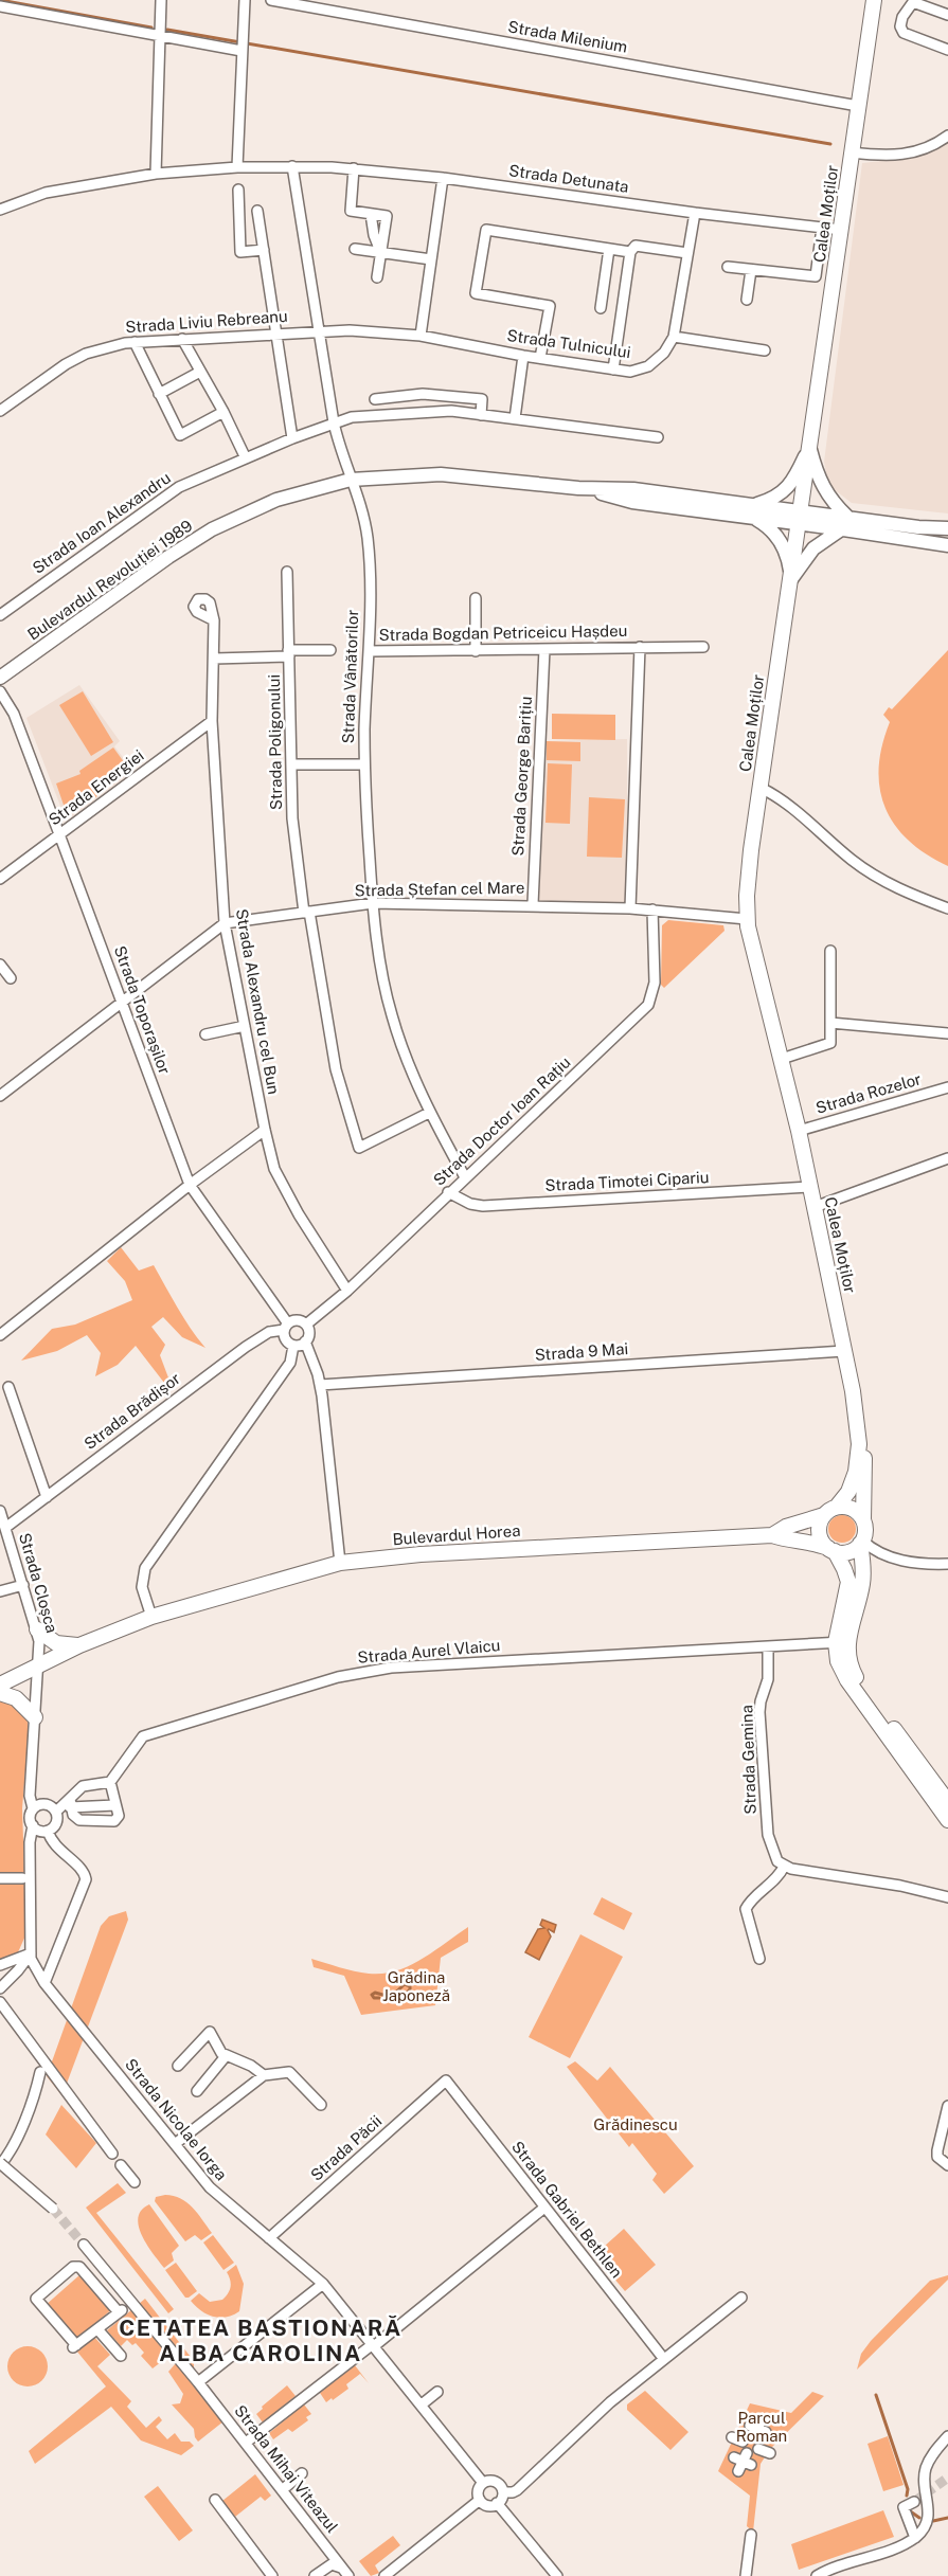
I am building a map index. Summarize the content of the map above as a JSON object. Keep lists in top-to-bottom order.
{
  "streets": {
    "main road": ["Calea Moților", "Bulevardul Revoluției 1989", "Bulevardul Horea"],
    "street": [
      "Strada Milenium",
      "Strada Detunata",
      "Strada Liviu Rebreanu",
      "Strada Tulnicului",
      "Strada Ioan Alexandru",
      "Strada Bogdan Petriceicu Hașdeu",
      "Strada Vânătorilor",
      "Strada Poligonului",
      "Strada George Barițiu",
      "Strada Energiei",
      "Strada Ștefan cel Mare",
      "Strada Alexandru cel Bun",
      "Strada Toporașilor",
      "Strada Rozelor",
      "Strada Doctor Ioan Rațiu",
      "Strada Timotei Cipariu",
      "Strada 9 Mai",
      "Strada Brădișor",
      "Strada Cloșca",
      "Strada Aurel Vlaicu",
      "Strada Gemina",
      "Strada Nicolae Iorga",
      "Strada Păcii",
      "Strada Gabriel Bethlen",
      "Strada Mihai Viteazul"
    ]
  },
  "crossings": [
    ["Strada Milenium", "Calea Moților"],
    ["Strada Detunata", "Calea Moților"],
    ["Strada Detunata", "Strada Tulnicului"],
    ["Strada Detunata", "Strada Vânătorilor"],
    ["Calea Moților", "Bulevardul Revoluției 1989"],
    ["Calea Moților", "Strada Ștefan cel Mare"],
    ["Calea Moților", "Strada Rozelor"],
    ["Calea Moților", "Strada Timotei Cipariu"],
    ["Calea Moților", "Strada 9 Mai"],
    ["Calea Moților", "Strada Aurel Vlaicu"],
    ["Strada Liviu Rebreanu", "Strada Tulnicului"],
    ["Strada Liviu Rebreanu", "Strada Vânătorilor"],
    ["Strada Tulnicului", "Strada Vânătorilor"],
    ["Strada Ioan Alexandru", "Strada Vânătorilor"],
    ["Bulevardul Revoluției 1989", "Strada Vânătorilor"],
    ["Strada Bogdan Petriceicu Hașdeu", "Strada Vânătorilor"],
    ["Strada Bogdan Petriceicu Hașdeu", "Strada George Barițiu"],
    ["Strada Bogdan Petriceicu Hașdeu", "Strada Ștefan cel Mare"],
    ["Strada Vânătorilor", "Strada Poligonului"],
    ["Strada Vânătorilor", "Strada Ștefan cel Mare"],
    ["Strada Vânătorilor", "Strada Doctor Ioan Rațiu"],
    ["Strada Poligonului", "Strada Ștefan cel Mare"],
    ["Strada George Barițiu", "Strada Ștefan cel Mare"],
    ["Strada Energiei", "Strada Alexandru cel Bun"],
    ["Strada Energiei", "Strada Toporașilor"],
    ["Strada Ștefan cel Mare", "Strada Alexandru cel Bun"],
    ["Strada Ștefan cel Mare", "Strada Doctor Ioan Rațiu"],
    ["Strada Alexandru cel Bun", "Strada Doctor Ioan Rațiu"],
    ["Strada Toporașilor", "Strada Doctor Ioan Rațiu"],
    ["Strada Toporașilor", "Strada Brădișor"],
    ["Strada Doctor Ioan Rațiu", "Strada Timotei Cipariu"],
    ["Strada Doctor Ioan Rațiu", "Strada Brădișor"],
    ["Strada Brădișor", "Strada Cloșca"],
    ["Bulevardul Horea", "Strada Cloșca"],
    ["Strada Aurel Vlaicu", "Strada Gemina"],
    ["Strada Nicolae Iorga", "Strada Păcii"],
    ["Strada Păcii", "Strada Gabriel Bethlen"]
  ],
  "districts": ["CETATEA BASTIONARĂ ALBA CAROLINA"],
  "parks": ["Grădina Japoneză", "Grădinescu", "Parcul Roman"]
}
